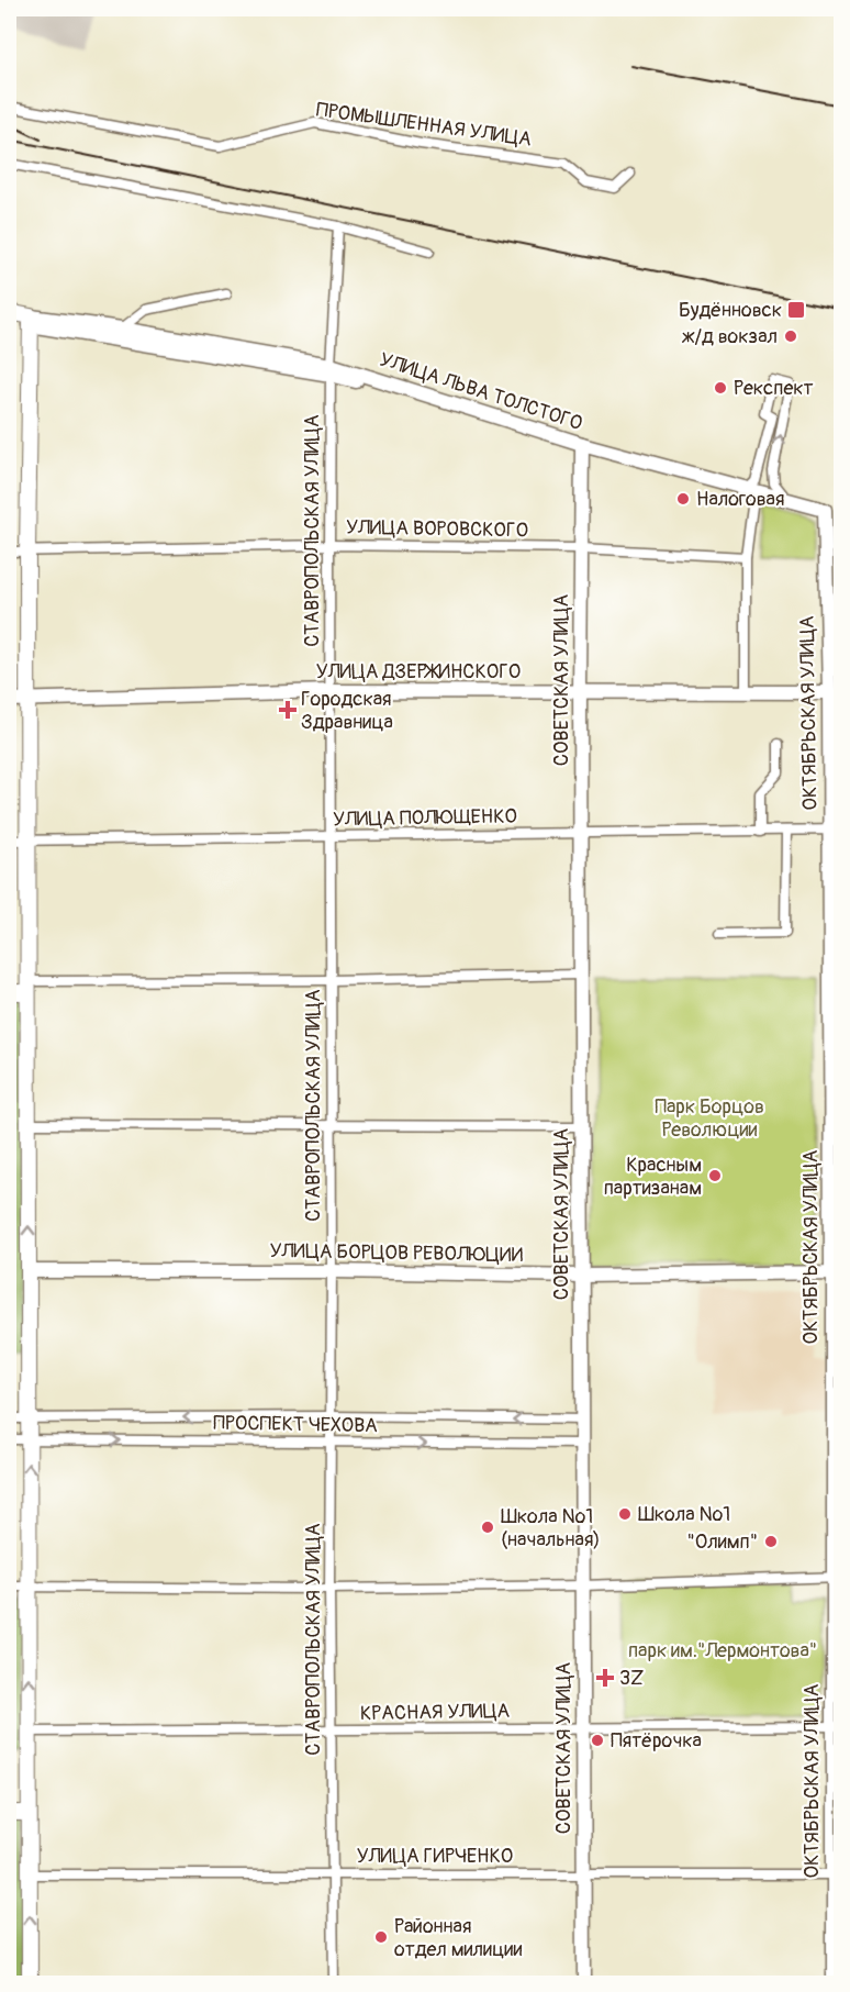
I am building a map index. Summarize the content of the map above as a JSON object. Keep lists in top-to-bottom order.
{
  "streets": {
    "main road": ["УЛИЦА ЛЬВА ТОЛСТОГО"],
    "street": [
      "ПРОМЫШЛЕННАЯ УЛИЦА",
      "УЛИЦА ВОРОВСКОГО",
      "СТАВРОПОЛЬСКАЯ УЛИЦА",
      "УЛИЦА ДЗЕРЖИНСКОГО",
      "СОВЕТСКАЯ УЛИЦА",
      "ОКТЯБРЬСКАЯ УЛИЦА",
      "УЛИЦА ПОЛЮЩЕНКО",
      "УЛИЦА БОРЦОВ РЕВОЛЮЦИИ",
      "ПРОСПЕКТ ЧЕХОВА",
      "КРАСНАЯ УЛИЦА",
      "УЛИЦА ГИРЧЕНКО"
    ]
  },
  "crossings": [
    ["УЛИЦА ЛЬВА ТОЛСТОГО", "СТАВРОПОЛЬСКАЯ УЛИЦА"],
    ["УЛИЦА ЛЬВА ТОЛСТОГО", "СОВЕТСКАЯ УЛИЦА"],
    ["УЛИЦА ЛЬВА ТОЛСТОГО", "ОКТЯБРЬСКАЯ УЛИЦА"],
    ["УЛИЦА ВОРОВСКОГО", "СТАВРОПОЛЬСКАЯ УЛИЦА"],
    ["УЛИЦА ВОРОВСКОГО", "СОВЕТСКАЯ УЛИЦА"],
    ["СТАВРОПОЛЬСКАЯ УЛИЦА", "УЛИЦА ДЗЕРЖИНСКОГО"],
    ["СТАВРОПОЛЬСКАЯ УЛИЦА", "УЛИЦА ПОЛЮЩЕНКО"],
    ["СТАВРОПОЛЬСКАЯ УЛИЦА", "УЛИЦА БОРЦОВ РЕВОЛЮЦИИ"],
    ["СТАВРОПОЛЬСКАЯ УЛИЦА", "ПРОСПЕКТ ЧЕХОВА"],
    ["СТАВРОПОЛЬСКАЯ УЛИЦА", "КРАСНАЯ УЛИЦА"],
    ["СТАВРОПОЛЬСКАЯ УЛИЦА", "УЛИЦА ГИРЧЕНКО"],
    ["УЛИЦА ДЗЕРЖИНСКОГО", "СОВЕТСКАЯ УЛИЦА"],
    ["УЛИЦА ДЗЕРЖИНСКОГО", "ОКТЯБРЬСКАЯ УЛИЦА"],
    ["СОВЕТСКАЯ УЛИЦА", "УЛИЦА ПОЛЮЩЕНКО"],
    ["СОВЕТСКАЯ УЛИЦА", "УЛИЦА БОРЦОВ РЕВОЛЮЦИИ"],
    ["СОВЕТСКАЯ УЛИЦА", "ПРОСПЕКТ ЧЕХОВА"],
    ["СОВЕТСКАЯ УЛИЦА", "КРАСНАЯ УЛИЦА"],
    ["СОВЕТСКАЯ УЛИЦА", "УЛИЦА ГИРЧЕНКО"],
    ["ОКТЯБРЬСКАЯ УЛИЦА", "УЛИЦА ПОЛЮЩЕНКО"],
    ["ОКТЯБРЬСКАЯ УЛИЦА", "УЛИЦА БОРЦОВ РЕВОЛЮЦИИ"],
    ["ОКТЯБРЬСКАЯ УЛИЦА", "КРАСНАЯ УЛИЦА"],
    ["ОКТЯБРЬСКАЯ УЛИЦА", "УЛИЦА ГИРЧЕНКО"]
  ],
  "parks": ["Парк Борцов Революции", "парк им.\"Лермонтова\""],
  "places": {
    "transit": ["Будённовск"],
    "other": [
      "ж/д вокзал",
      "Рекспект",
      "Налоговая",
      "Красным партизанам",
      "Школа №1",
      "Школа №1 (начальная)",
      "\"Олимп\"",
      "Пятёрочка",
      "Районная отдел милиции"
    ],
    "health": ["Городская Здравница", "3Z"]
  }
}
